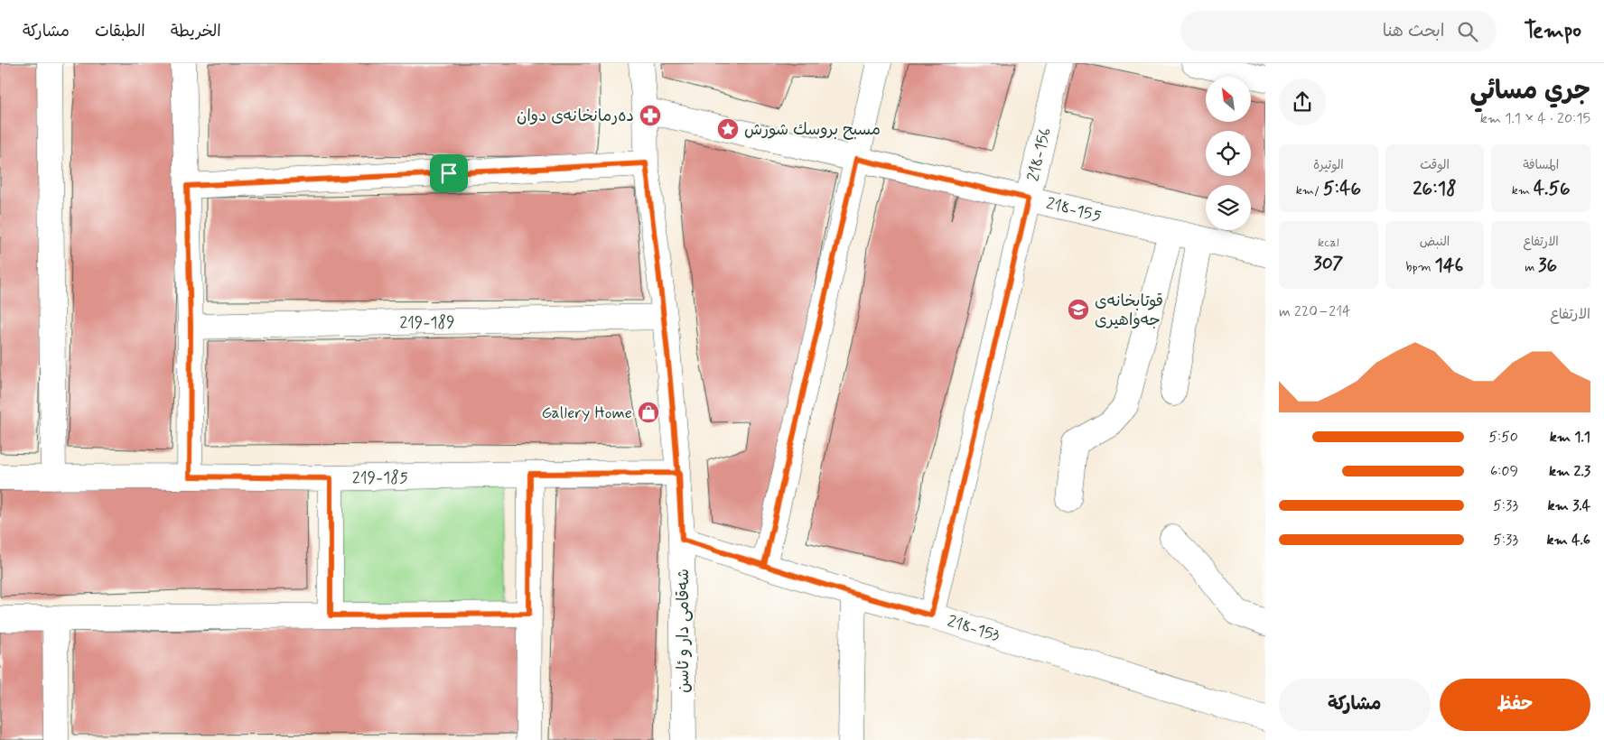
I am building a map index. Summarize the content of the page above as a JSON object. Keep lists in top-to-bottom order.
{
  "streets": {
    "street": [
      "218-156",
      "218-155",
      "219-189",
      "219-185",
      "218-153",
      "شەقامی دار و ئاسن"
    ]
  },
  "crossings": [
    ["218-156", "218-155"],
    ["218-156", "218-153"],
    ["218-155", "شەقامی دار و ئاسن"],
    ["219-189", "شەقامی دار و ئاسن"],
    ["219-185", "شەقامی دار و ئاسن"],
    ["218-153", "شەقامی دار و ئاسن"]
  ],
  "places": {
    "pharmacy": ["دەرمانخانەی دوان"],
    "place": ["مسبح بروسك شورش"],
    "school or university": ["قوتابخانەی جەواهیری"],
    "shop": ["Gallery Home"]
  },
  "north": "top left",
  "page": {
    "header": "Tempo",
    "search": "ابحث هنا",
    "nav": ["الخريطة", "الطبقات", "مشاركة"],
    "heading": ["جري مسائي", "20:15 · 4 × 1.1 km"],
    "stats": [
      ["المسافة", "4.56 km"],
      ["الوقت", "26:18"],
      ["الوتيرة", "5:46 /km"],
      ["الارتفاع", "36 m"],
      ["النبض", "146 bpm"],
      ["kcal", "307"]
    ],
    "chart": ["الارتفاع", "214–220 m"],
    "list": [
      {
        "name": "1.1 km",
        "note": "5:50"
      },
      {
        "name": "2.3 km",
        "note": "6:09"
      },
      {
        "name": "3.4 km",
        "note": "5:33"
      },
      {
        "name": "4.6 km",
        "note": "5:33"
      }
    ],
    "buttons": ["حفظ", "مشاركة"]
  }
}
